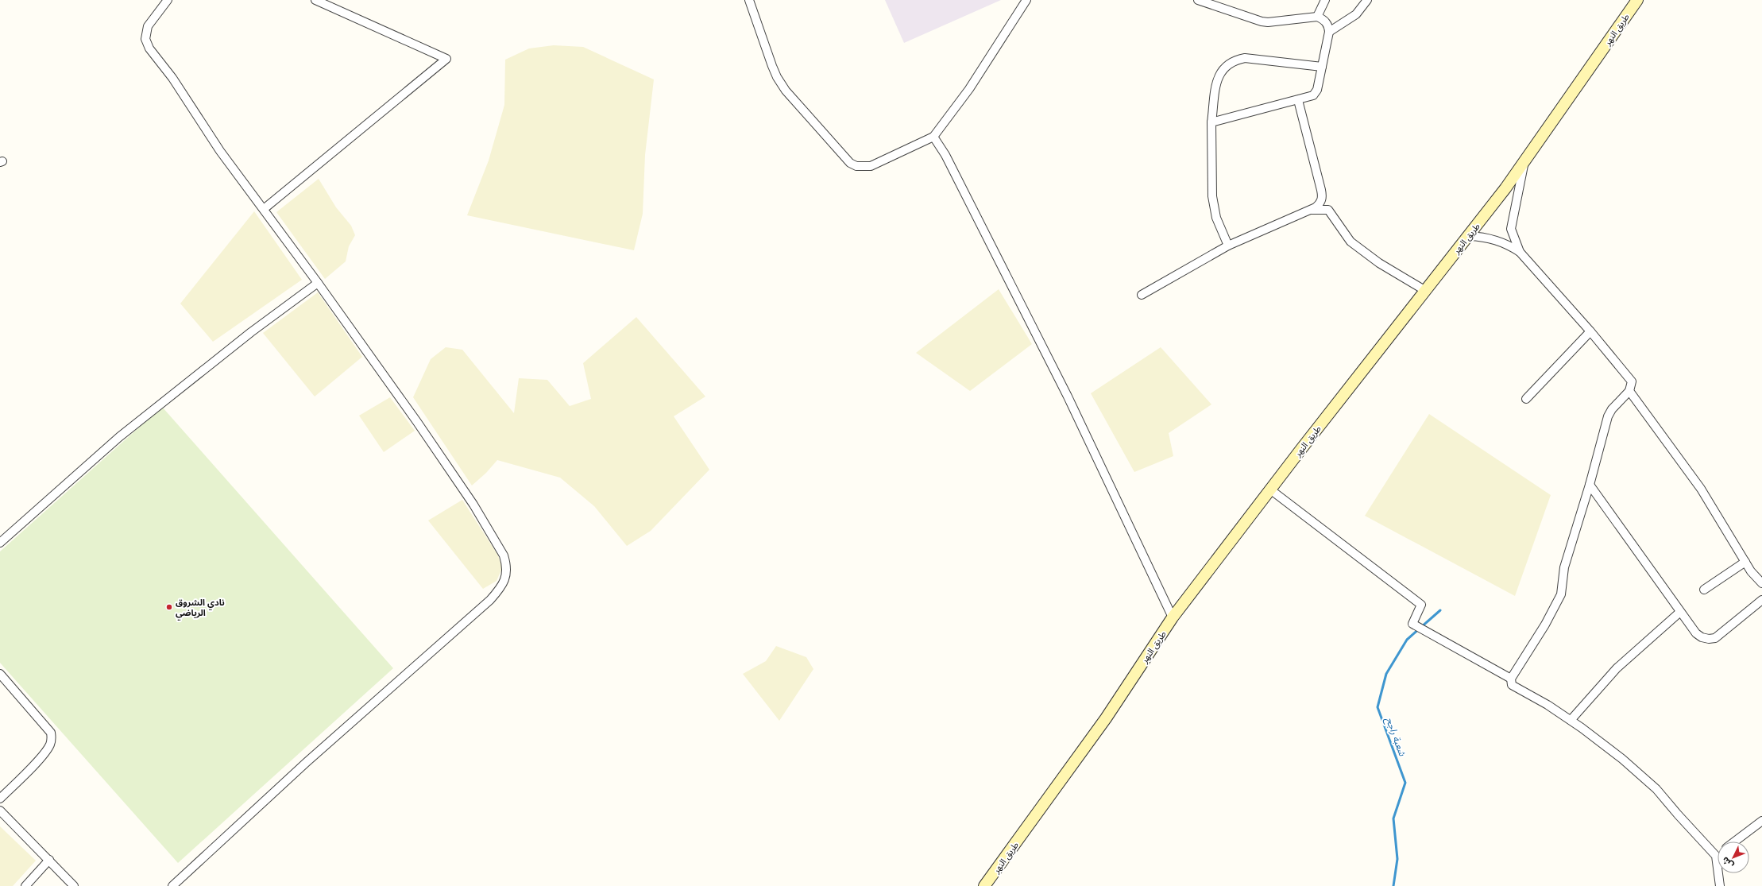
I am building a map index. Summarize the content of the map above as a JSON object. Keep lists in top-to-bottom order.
{
  "streets": {
    "main road": ["طريق النهر"]
  },
  "water": ["شعبة راجح"],
  "places": ["نادي الشروق الرياضي"],
  "north": "bottom left"
}
